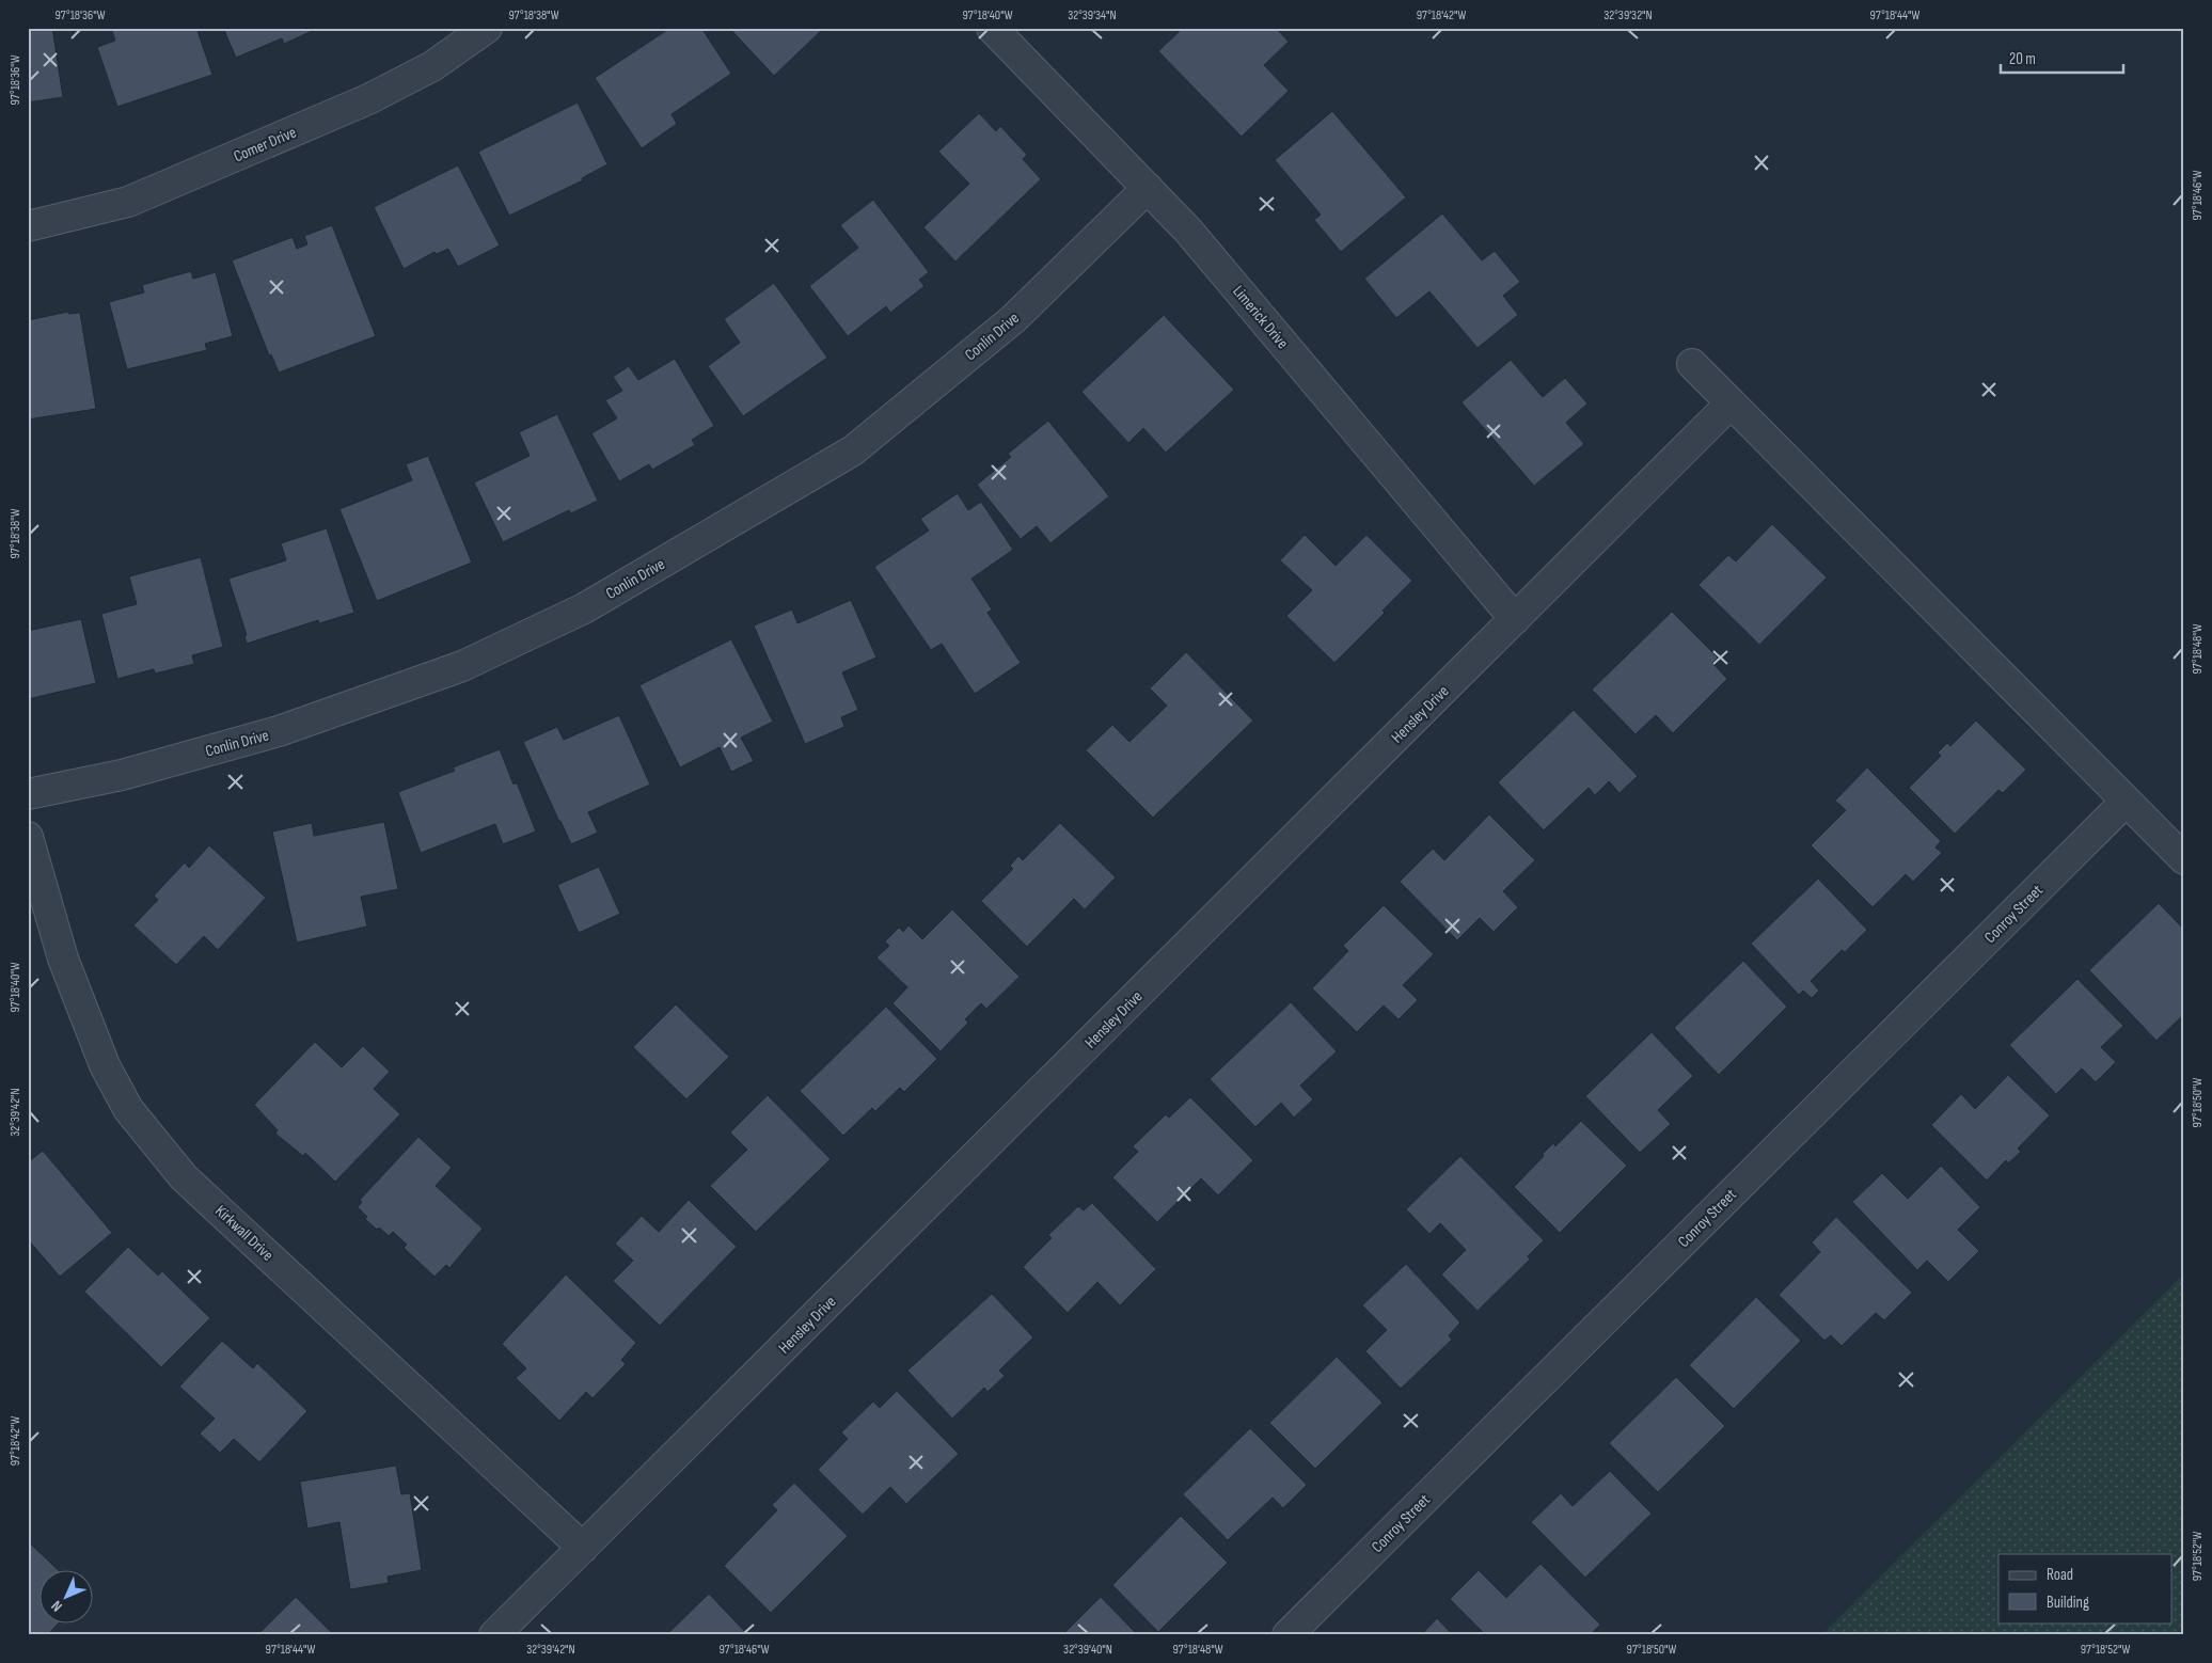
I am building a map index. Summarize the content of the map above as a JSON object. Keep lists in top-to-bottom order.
{
  "streets": {
    "street": [
      "Comer Drive",
      "Limerick Drive",
      "Conlin Drive",
      "Hensley Drive",
      "Conroy Street",
      "Kirkwall Drive"
    ]
  },
  "crossings": [
    ["Limerick Drive", "Conlin Drive"],
    ["Limerick Drive", "Hensley Drive"],
    ["Hensley Drive", "Kirkwall Drive"]
  ],
  "legend": ["Road", "Building"],
  "scale_bar": "20 m",
  "north": "bottom left",
  "coordinates": [
    "97°18'36\"W",
    "97°18'38\"W",
    "97°18'40\"W",
    "32°39'34\"N",
    "97°18'42\"W",
    "32°39'32\"N",
    "97°18'44\"W",
    "97°18'46\"W",
    "97°18'48\"W",
    "97°18'50\"W",
    "32°39'42\"N",
    "97°18'52\"W",
    "32°39'40\"N"
  ]
}
